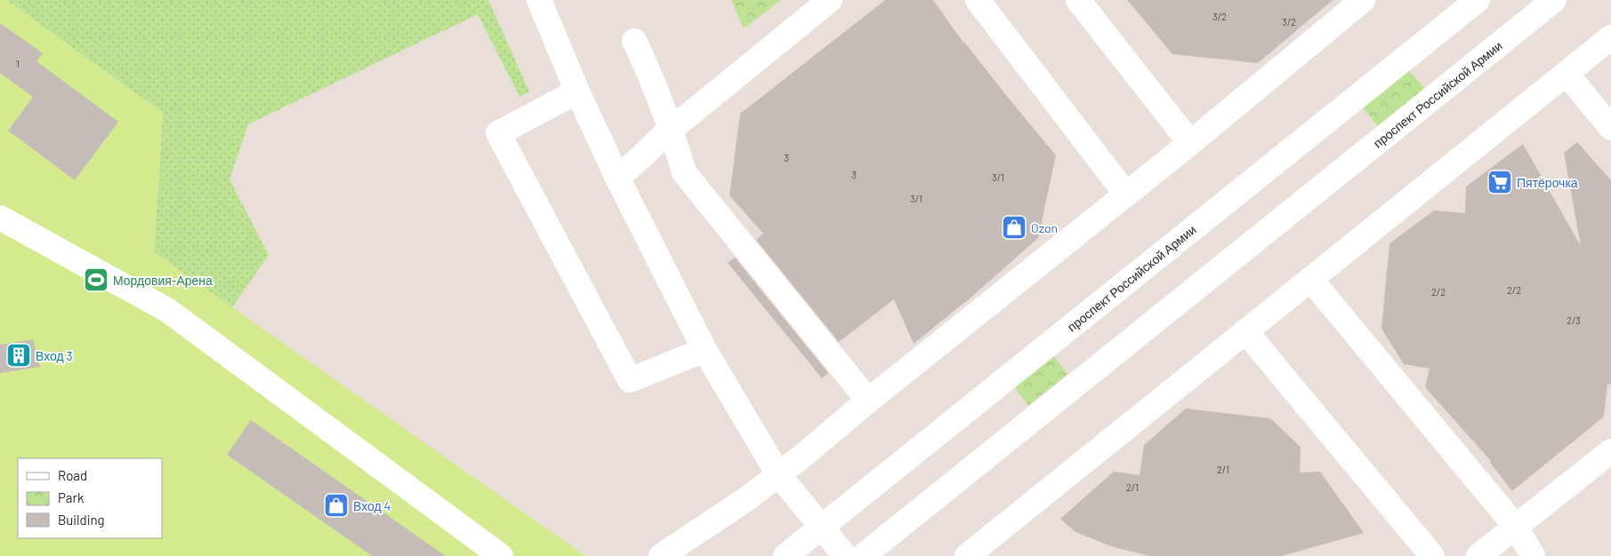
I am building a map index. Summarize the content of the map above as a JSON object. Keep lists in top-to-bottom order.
{
  "streets": {
    "street": ["проспект Российской Армии"]
  },
  "places": {
    "supermarket": ["Пятёрочка"],
    "shop": ["Ozon", "Вход 4"],
    "sports": ["Мордовия-Арена"],
    "building": ["Вход 3"]
  },
  "house_numbers": [
    "3/2",
    "3/2",
    "1",
    "3",
    "3",
    "3/1",
    "3/1",
    "2/2",
    "2/2",
    "2/3",
    "2/1",
    "2/1"
  ],
  "legend": ["Road", "Park", "Building"]
}
